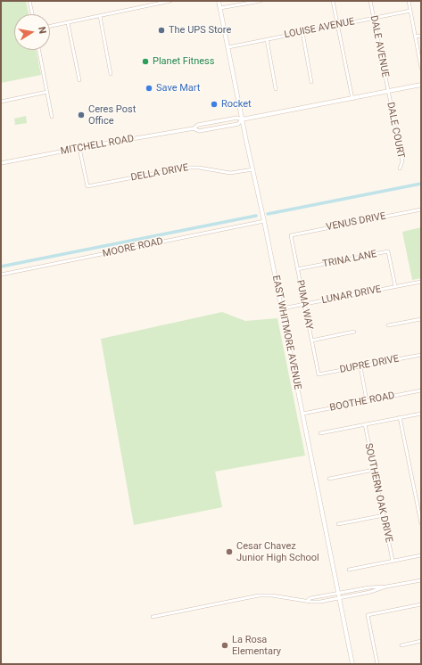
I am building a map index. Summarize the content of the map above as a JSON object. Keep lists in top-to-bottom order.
{
  "streets": {
    "main road": ["MITCHELL ROAD", "EAST WHITMORE AVENUE"],
    "street": [
      "LOUISE AVENUE",
      "DALE AVENUE",
      "DALE COURT",
      "DELLA DRIVE",
      "VENUS DRIVE",
      "MOORE ROAD",
      "TRINA LANE",
      "LUNAR DRIVE",
      "PUMA WAY",
      "DUPRE DRIVE",
      "BOOTHE ROAD",
      "SOUTHERN OAK DRIVE"
    ]
  },
  "crossings": [
    ["LOUISE AVENUE", "DALE AVENUE"],
    ["LOUISE AVENUE", "EAST WHITMORE AVENUE"],
    ["DALE AVENUE", "DALE COURT"],
    ["DALE AVENUE", "MITCHELL ROAD"],
    ["DALE COURT", "MITCHELL ROAD"],
    ["MITCHELL ROAD", "DELLA DRIVE"],
    ["MITCHELL ROAD", "EAST WHITMORE AVENUE"],
    ["DELLA DRIVE", "EAST WHITMORE AVENUE"],
    ["VENUS DRIVE", "PUMA WAY"],
    ["MOORE ROAD", "EAST WHITMORE AVENUE"],
    ["TRINA LANE", "LUNAR DRIVE"],
    ["TRINA LANE", "PUMA WAY"],
    ["LUNAR DRIVE", "PUMA WAY"],
    ["LUNAR DRIVE", "EAST WHITMORE AVENUE"],
    ["PUMA WAY", "DUPRE DRIVE"],
    ["EAST WHITMORE AVENUE", "BOOTHE ROAD"]
  ],
  "places": [
    "The UPS Store",
    "Planet Fitness",
    "Save Mart",
    "Rocket",
    "Ceres Post Office",
    "Cesar Chavez Junior High School",
    "La Rosa Elementary"
  ],
  "north": "right"
}
